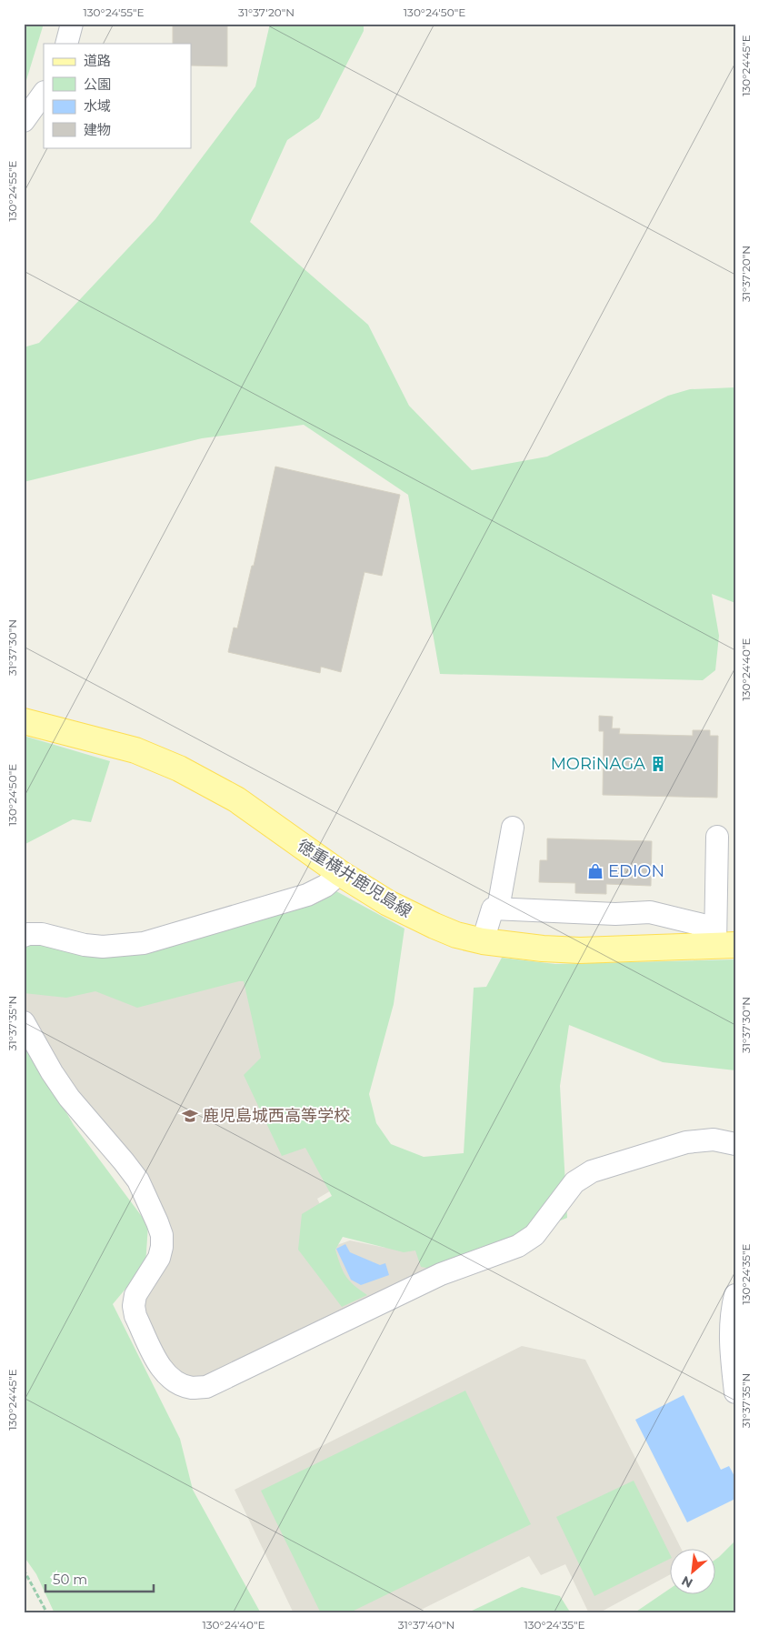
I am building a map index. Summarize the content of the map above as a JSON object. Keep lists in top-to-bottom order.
{
  "streets": {
    "main road": ["徳重横井鹿児島線"]
  },
  "places": {
    "building": ["MORiNAGA"],
    "shop": ["EDION"],
    "school or university": ["鹿児島城西高等学校"]
  },
  "legend": [
    "道路",
    "公園",
    "水域",
    "建物"
  ],
  "scale_bar": "50 m",
  "north": "bottom left",
  "coordinates": [
    "130°24'55\"E",
    "31°37'20\"N",
    "130°24'50\"E",
    "130°24'45\"E",
    "31°37'30\"N",
    "130°24'40\"E",
    "31°37'35\"N",
    "130°24'35\"E",
    "31°37'40\"N"
  ]
}
